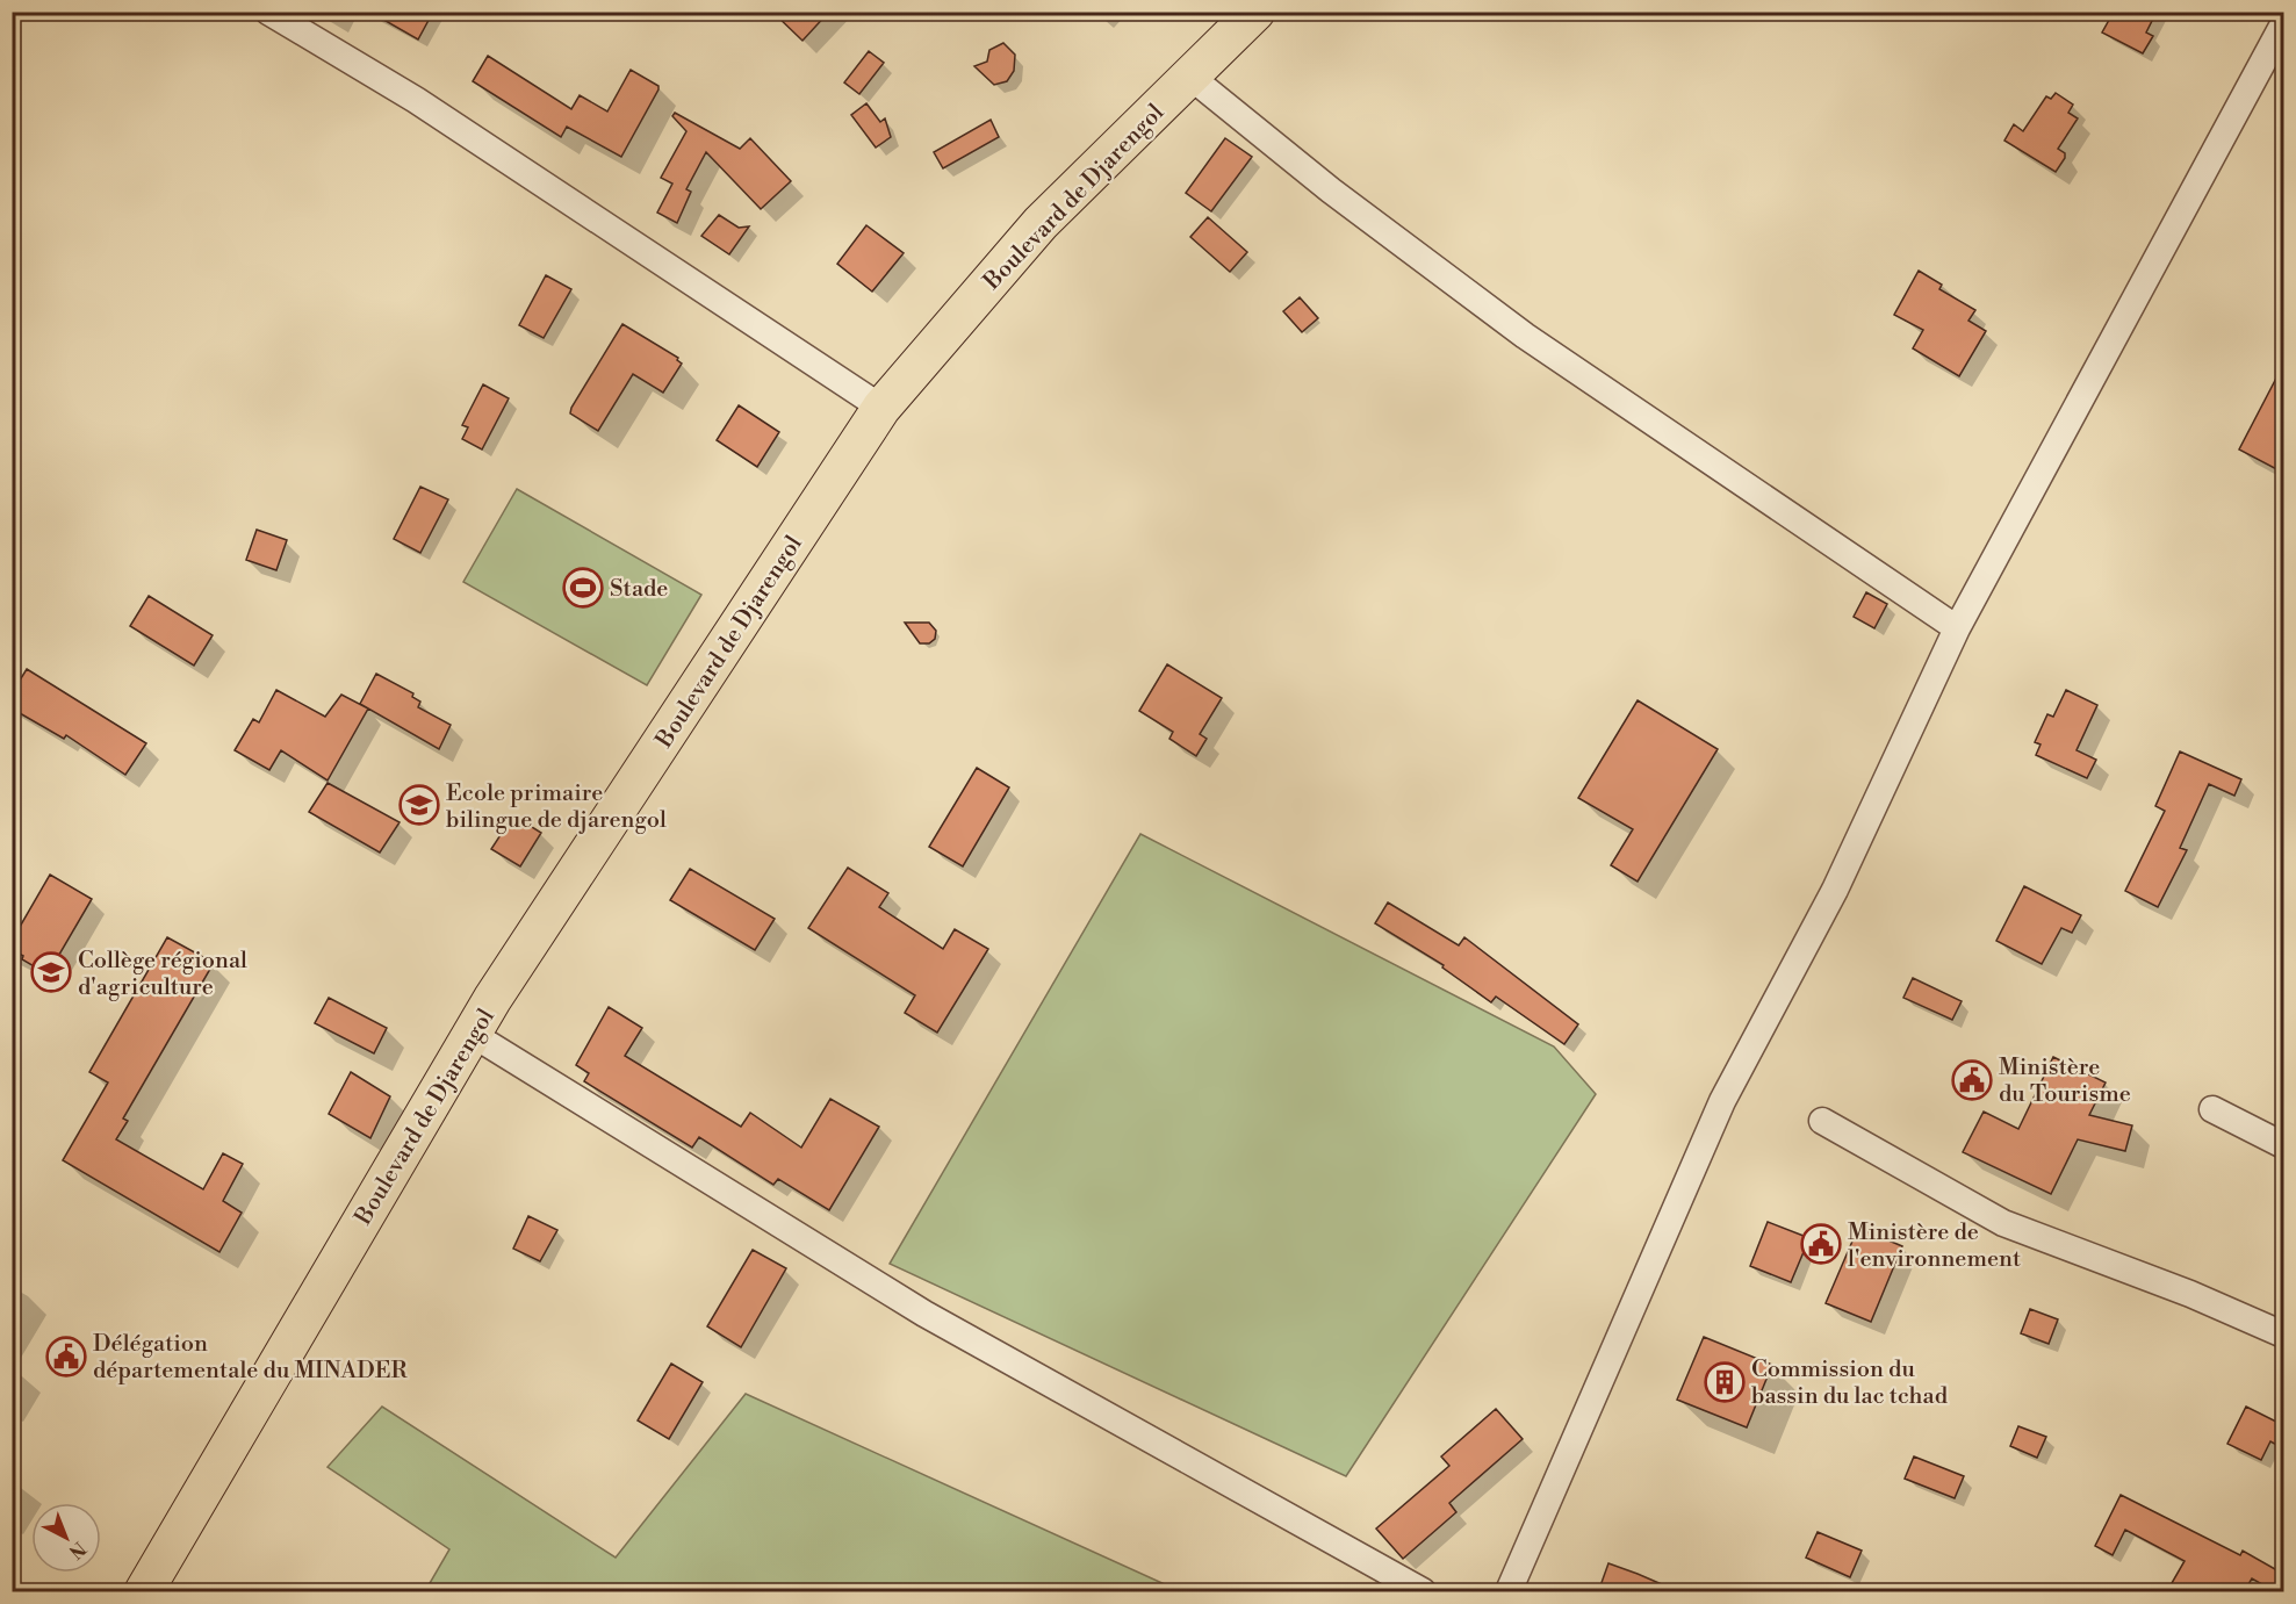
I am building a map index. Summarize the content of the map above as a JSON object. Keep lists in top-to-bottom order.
{
  "streets": {
    "main road": ["Boulevard de Djarengol"]
  },
  "places": {
    "sports": ["Stade"],
    "school or university": ["Ecole primaire bilingue de djarengol", "Collège régional d'agriculture"],
    "public building": ["Ministère du Tourisme", "Ministère de l'environnement", "Délégation départementale du MINADER"],
    "building": ["Commission du bassin du lac tchad"]
  },
  "north": "bottom right"
}
